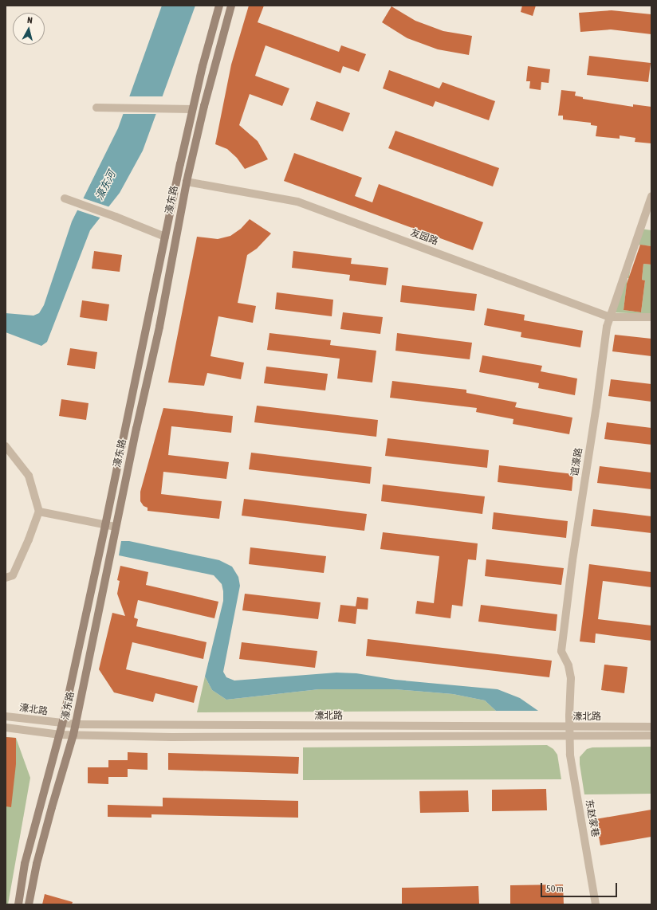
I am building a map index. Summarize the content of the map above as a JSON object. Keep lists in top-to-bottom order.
{
  "streets": {
    "main road": ["濠东路"],
    "street": [
      "友园路",
      "谊濠路",
      "濠北路",
      "东赵家巷"
    ]
  },
  "crossings": [
    ["濠东路", "友园路"],
    ["濠东路", "濠北路"],
    ["友园路", "谊濠路"],
    ["谊濠路", "濠北路"],
    ["谊濠路", "东赵家巷"],
    ["濠北路", "东赵家巷"]
  ],
  "water": ["濠东河"],
  "scale_bar": "50 m",
  "north": "top"
}
